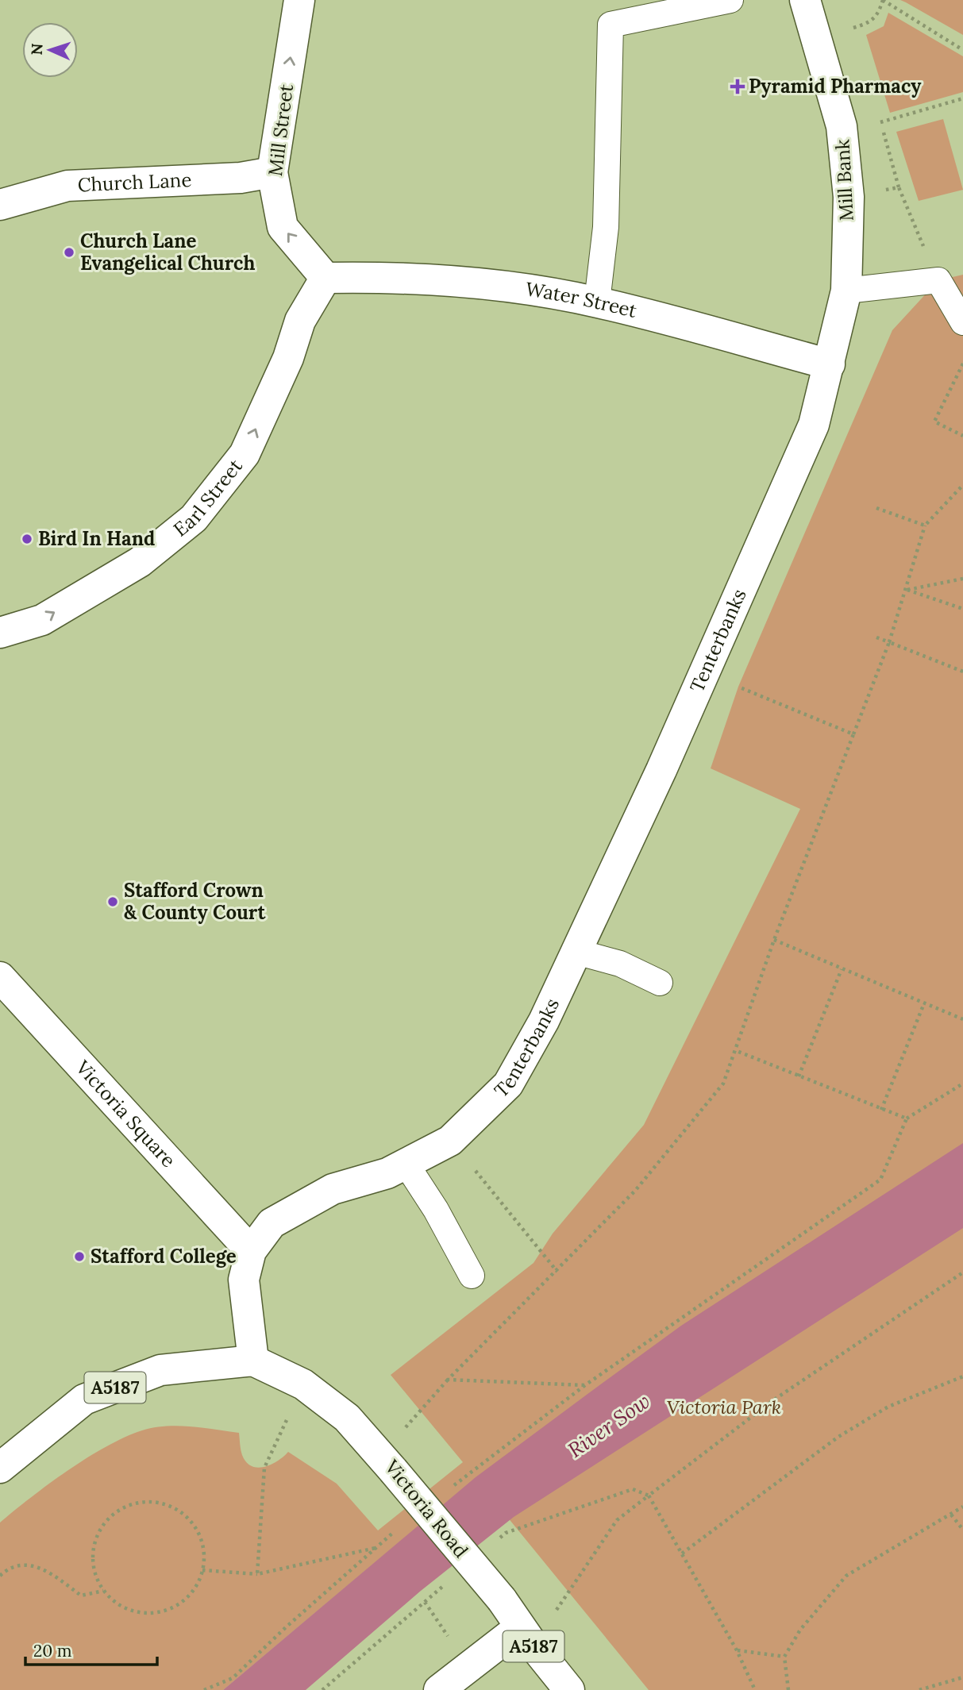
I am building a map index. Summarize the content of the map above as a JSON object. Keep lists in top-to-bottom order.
{
  "streets": {
    "main road": [
      "Mill Street",
      "Mill Bank",
      "Church Lane",
      "Water Street",
      "Earl Street",
      "Tenterbanks",
      "Victoria Square",
      "A5187",
      "Victoria Road"
    ]
  },
  "crossings": [
    ["Mill Street", "Church Lane"],
    ["Mill Street", "Water Street"],
    ["Mill Street", "Earl Street"],
    ["Mill Bank", "Water Street"],
    ["Mill Bank", "Tenterbanks"],
    ["Water Street", "Earl Street"],
    ["Water Street", "Tenterbanks"],
    ["Tenterbanks", "Victoria Square"],
    ["Tenterbanks", "A5187"],
    ["Tenterbanks", "Victoria Road"],
    ["A5187", "Victoria Road"]
  ],
  "one_way": ["Mill Street", "Earl Street"],
  "water": ["River Sow"],
  "parks": ["Victoria Park"],
  "places": {
    "health": ["Pyramid Pharmacy"],
    "other": [
      "Church Lane Evangelical Church",
      "Bird In Hand",
      "Stafford Crown & County Court",
      "Stafford College"
    ]
  },
  "scale_bar": "20 m",
  "north": "left"
}
